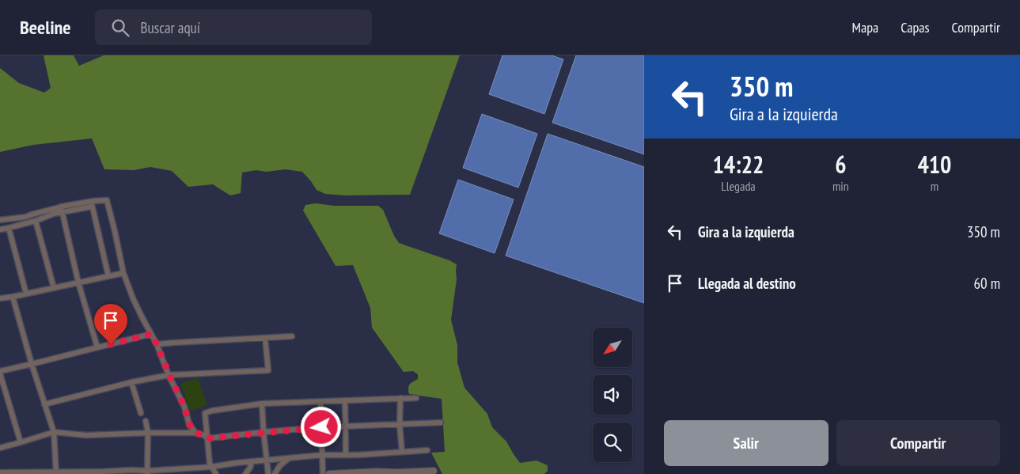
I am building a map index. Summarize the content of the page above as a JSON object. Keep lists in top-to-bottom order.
{
  "north": "bottom left",
  "page": {
    "header": "Beeline",
    "search": "Buscar aquí",
    "nav": ["Mapa", "Capas", "Compartir"],
    "turn": ["350 m", "Gira a la izquierda"],
    "eta": [
      "14:22",
      "Llegada",
      "6",
      "min",
      "410",
      "m"
    ],
    "list": [
      {
        "name": "Gira a la izquierda",
        "value": "350 m"
      },
      {
        "name": "Llegada al destino",
        "value": "60 m"
      }
    ],
    "buttons": ["Salir", "Compartir"]
  }
}
